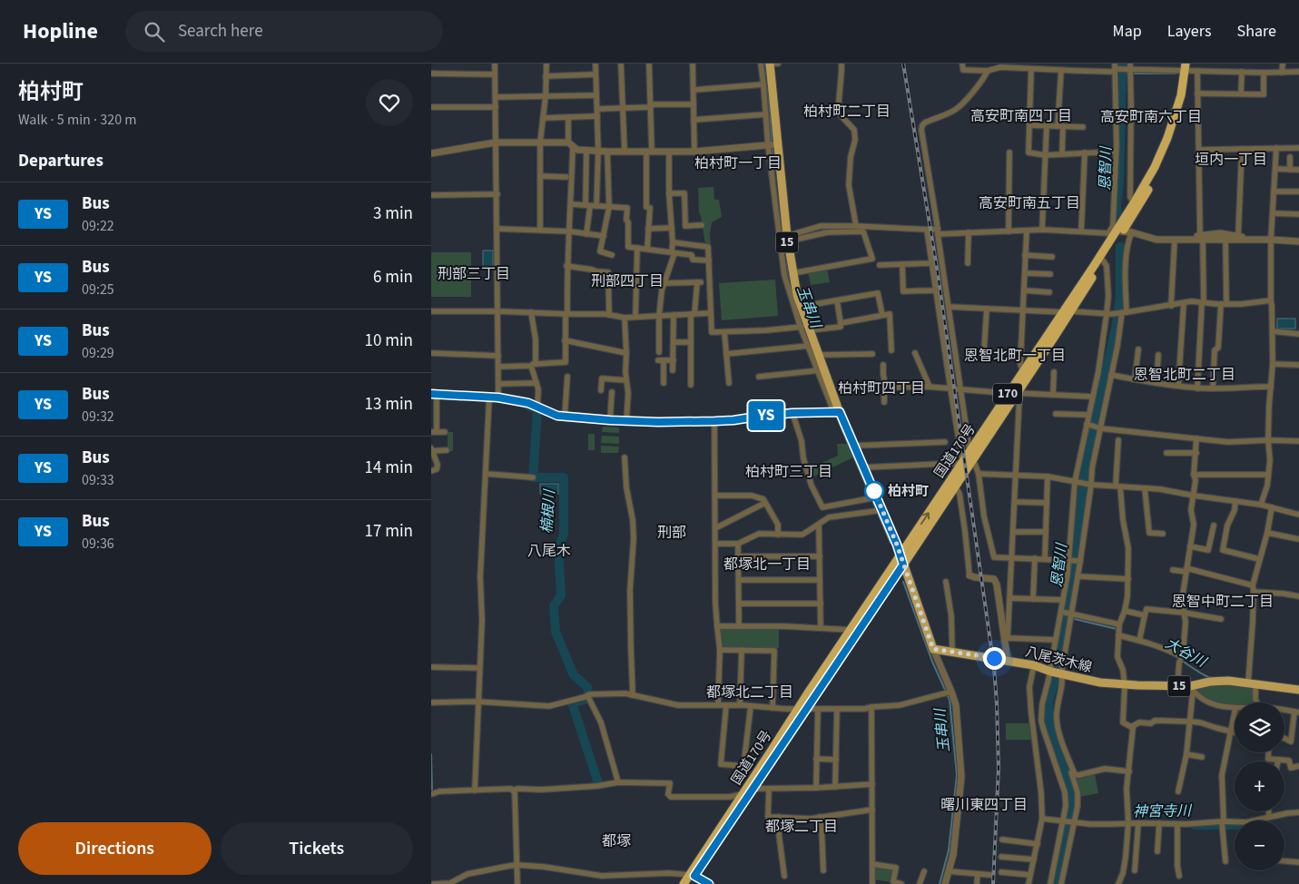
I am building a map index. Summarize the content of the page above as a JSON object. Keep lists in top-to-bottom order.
{
  "streets": {
    "highway": ["170", "国道170号"],
    "main road": ["15", "八尾茨木線"]
  },
  "crossings": [
    ["15", "国道170号"],
    ["15", "八尾茨木線"]
  ],
  "districts": [
    "柏村町二丁目",
    "高安町南四丁目",
    "高安町南六丁目",
    "垣内一丁目",
    "柏村町一丁目",
    "高安町南五丁目",
    "刑部三丁目",
    "刑部四丁目",
    "恩智北町一丁目",
    "恩智北町二丁目",
    "柏村町四丁目",
    "柏村町三丁目",
    "刑部",
    "八尾木",
    "都塚北一丁目",
    "恩智中町二丁目",
    "都塚北二丁目",
    "曙川東四丁目",
    "都塚二丁目",
    "都塚"
  ],
  "water": [
    "恩智川",
    "玉串川",
    "楠根川",
    "大谷川",
    "神宮寺川"
  ],
  "places": ["柏村町"],
  "lines": ["bus line YS"],
  "page": {
    "header": "Hopline",
    "search": "Search here",
    "nav": ["Map", "Layers", "Share"],
    "heading": [
      ["柏村町", "Walk · 5 min · 320 m"],
      "Departures"
    ],
    "on_map": "YS",
    "list": [
      {
        "mark": "YS",
        "name": "Bus",
        "note": "09:22",
        "value": "3 min"
      },
      {
        "mark": "YS",
        "name": "Bus",
        "note": "09:25",
        "value": "6 min"
      },
      {
        "mark": "YS",
        "name": "Bus",
        "note": "09:29",
        "value": "10 min"
      },
      {
        "mark": "YS",
        "name": "Bus",
        "note": "09:32",
        "value": "13 min"
      },
      {
        "mark": "YS",
        "name": "Bus",
        "note": "09:33",
        "value": "14 min"
      },
      {
        "mark": "YS",
        "name": "Bus",
        "note": "09:36",
        "value": "17 min"
      }
    ],
    "map_buttons": ["+", "−"],
    "buttons": ["Directions", "Tickets"]
  }
}
